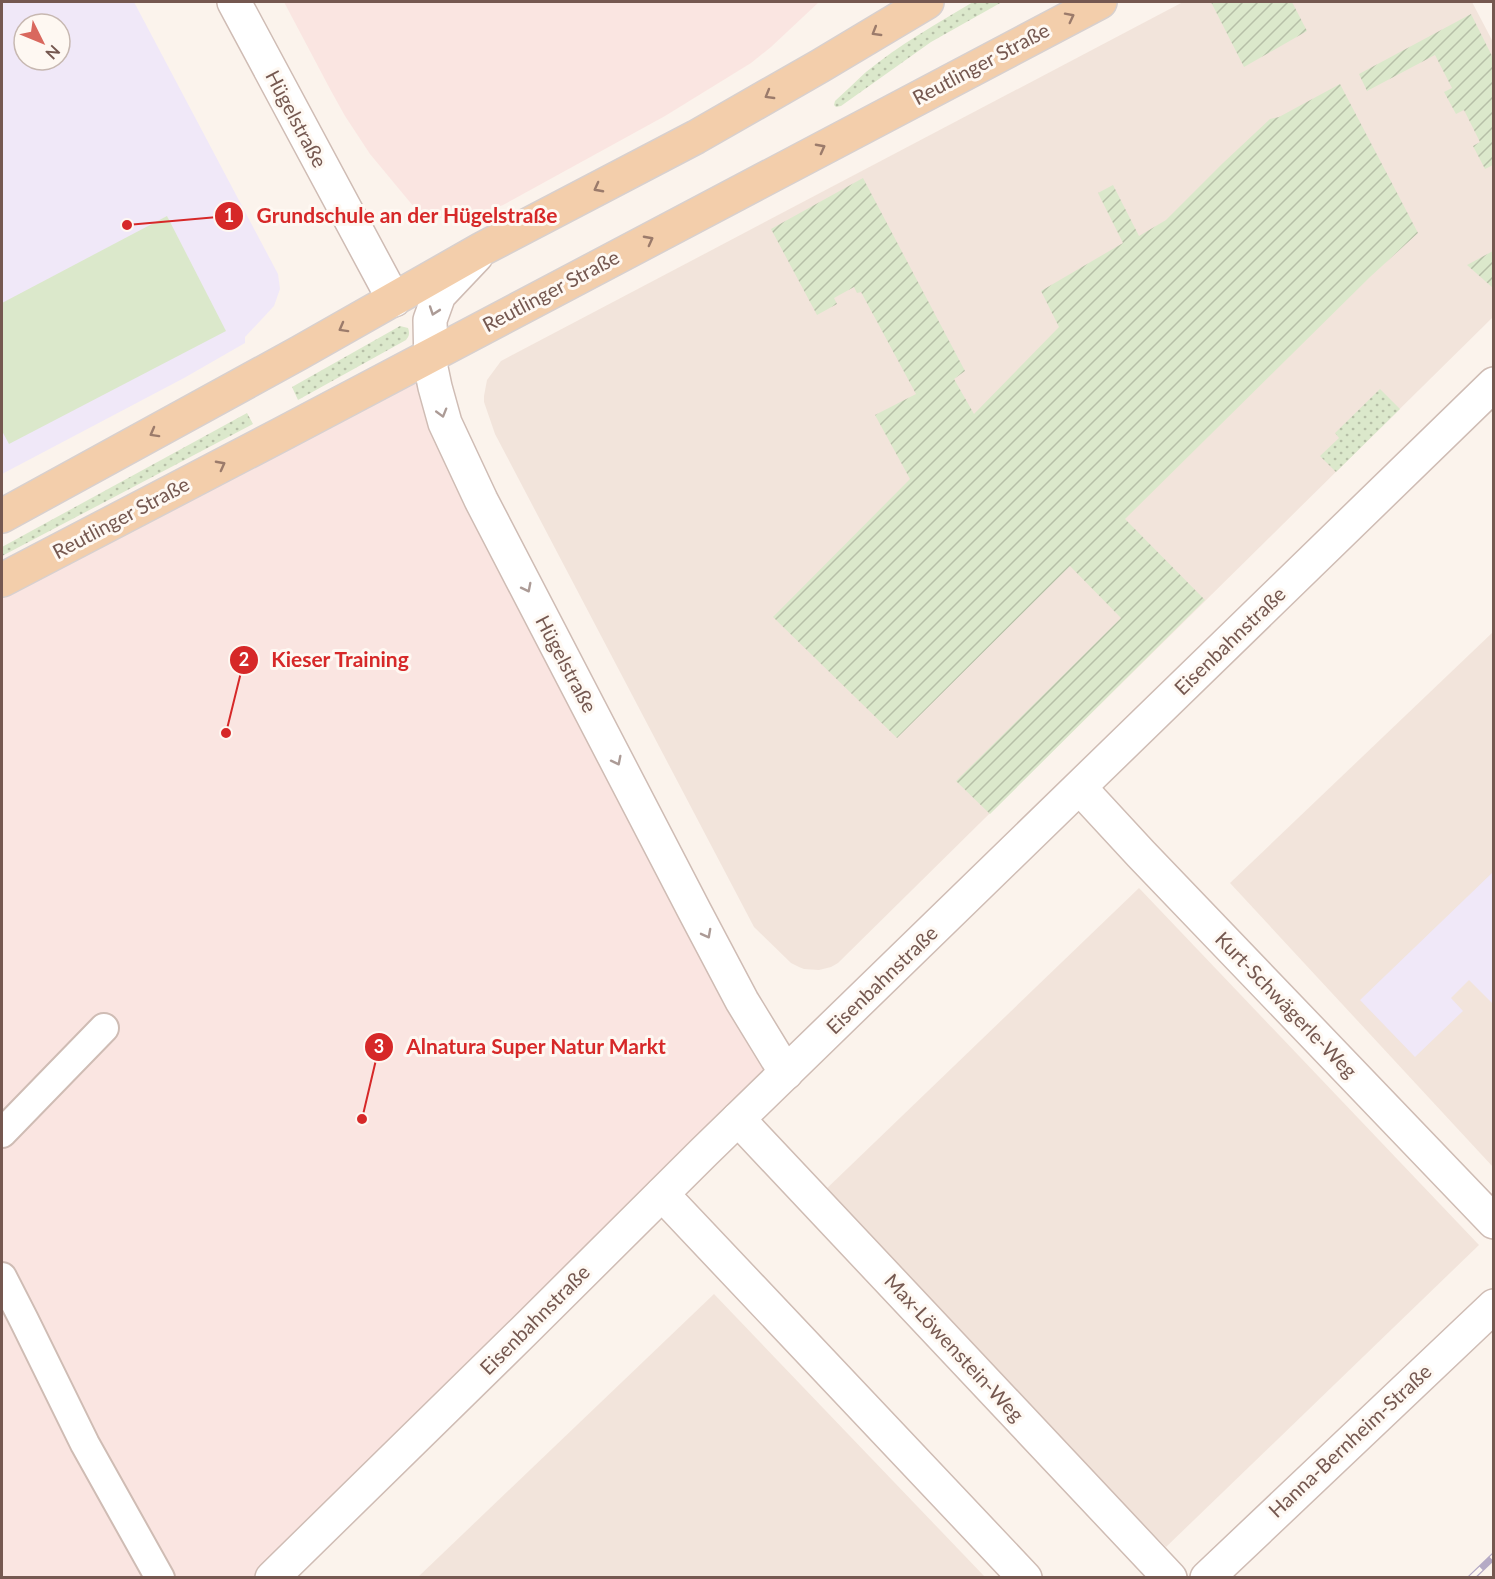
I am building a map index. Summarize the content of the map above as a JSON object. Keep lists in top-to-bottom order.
{
  "streets": {
    "main road": ["Reutlinger Straße"],
    "street": [
      "Hügelstraße",
      "Eisenbahnstraße",
      "Kurt-Schwägerle-Weg",
      "Max-Löwenstein-Weg",
      "Hanna-Bernheim-Straße"
    ]
  },
  "crossings": [
    ["Reutlinger Straße", "Hügelstraße"],
    ["Hügelstraße", "Eisenbahnstraße"],
    ["Eisenbahnstraße", "Kurt-Schwägerle-Weg"],
    ["Eisenbahnstraße", "Max-Löwenstein-Weg"]
  ],
  "places": ["Grundschule an der Hügelstraße", "Kieser Training", "Alnatura Super Natur Markt"],
  "north": "bottom right"
}
